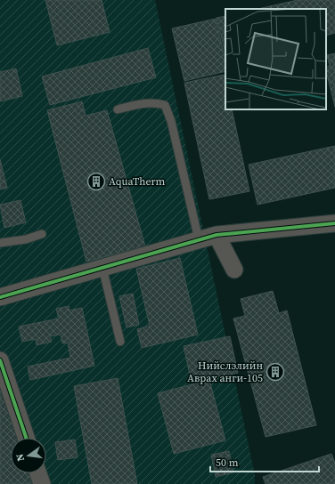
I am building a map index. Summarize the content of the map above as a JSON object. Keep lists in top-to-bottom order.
{
  "places": {
    "building": ["AquaTherm", "Нийслэлийн Аврах анги-105"]
  },
  "scale_bar": "50 m",
  "north": "left"
}
